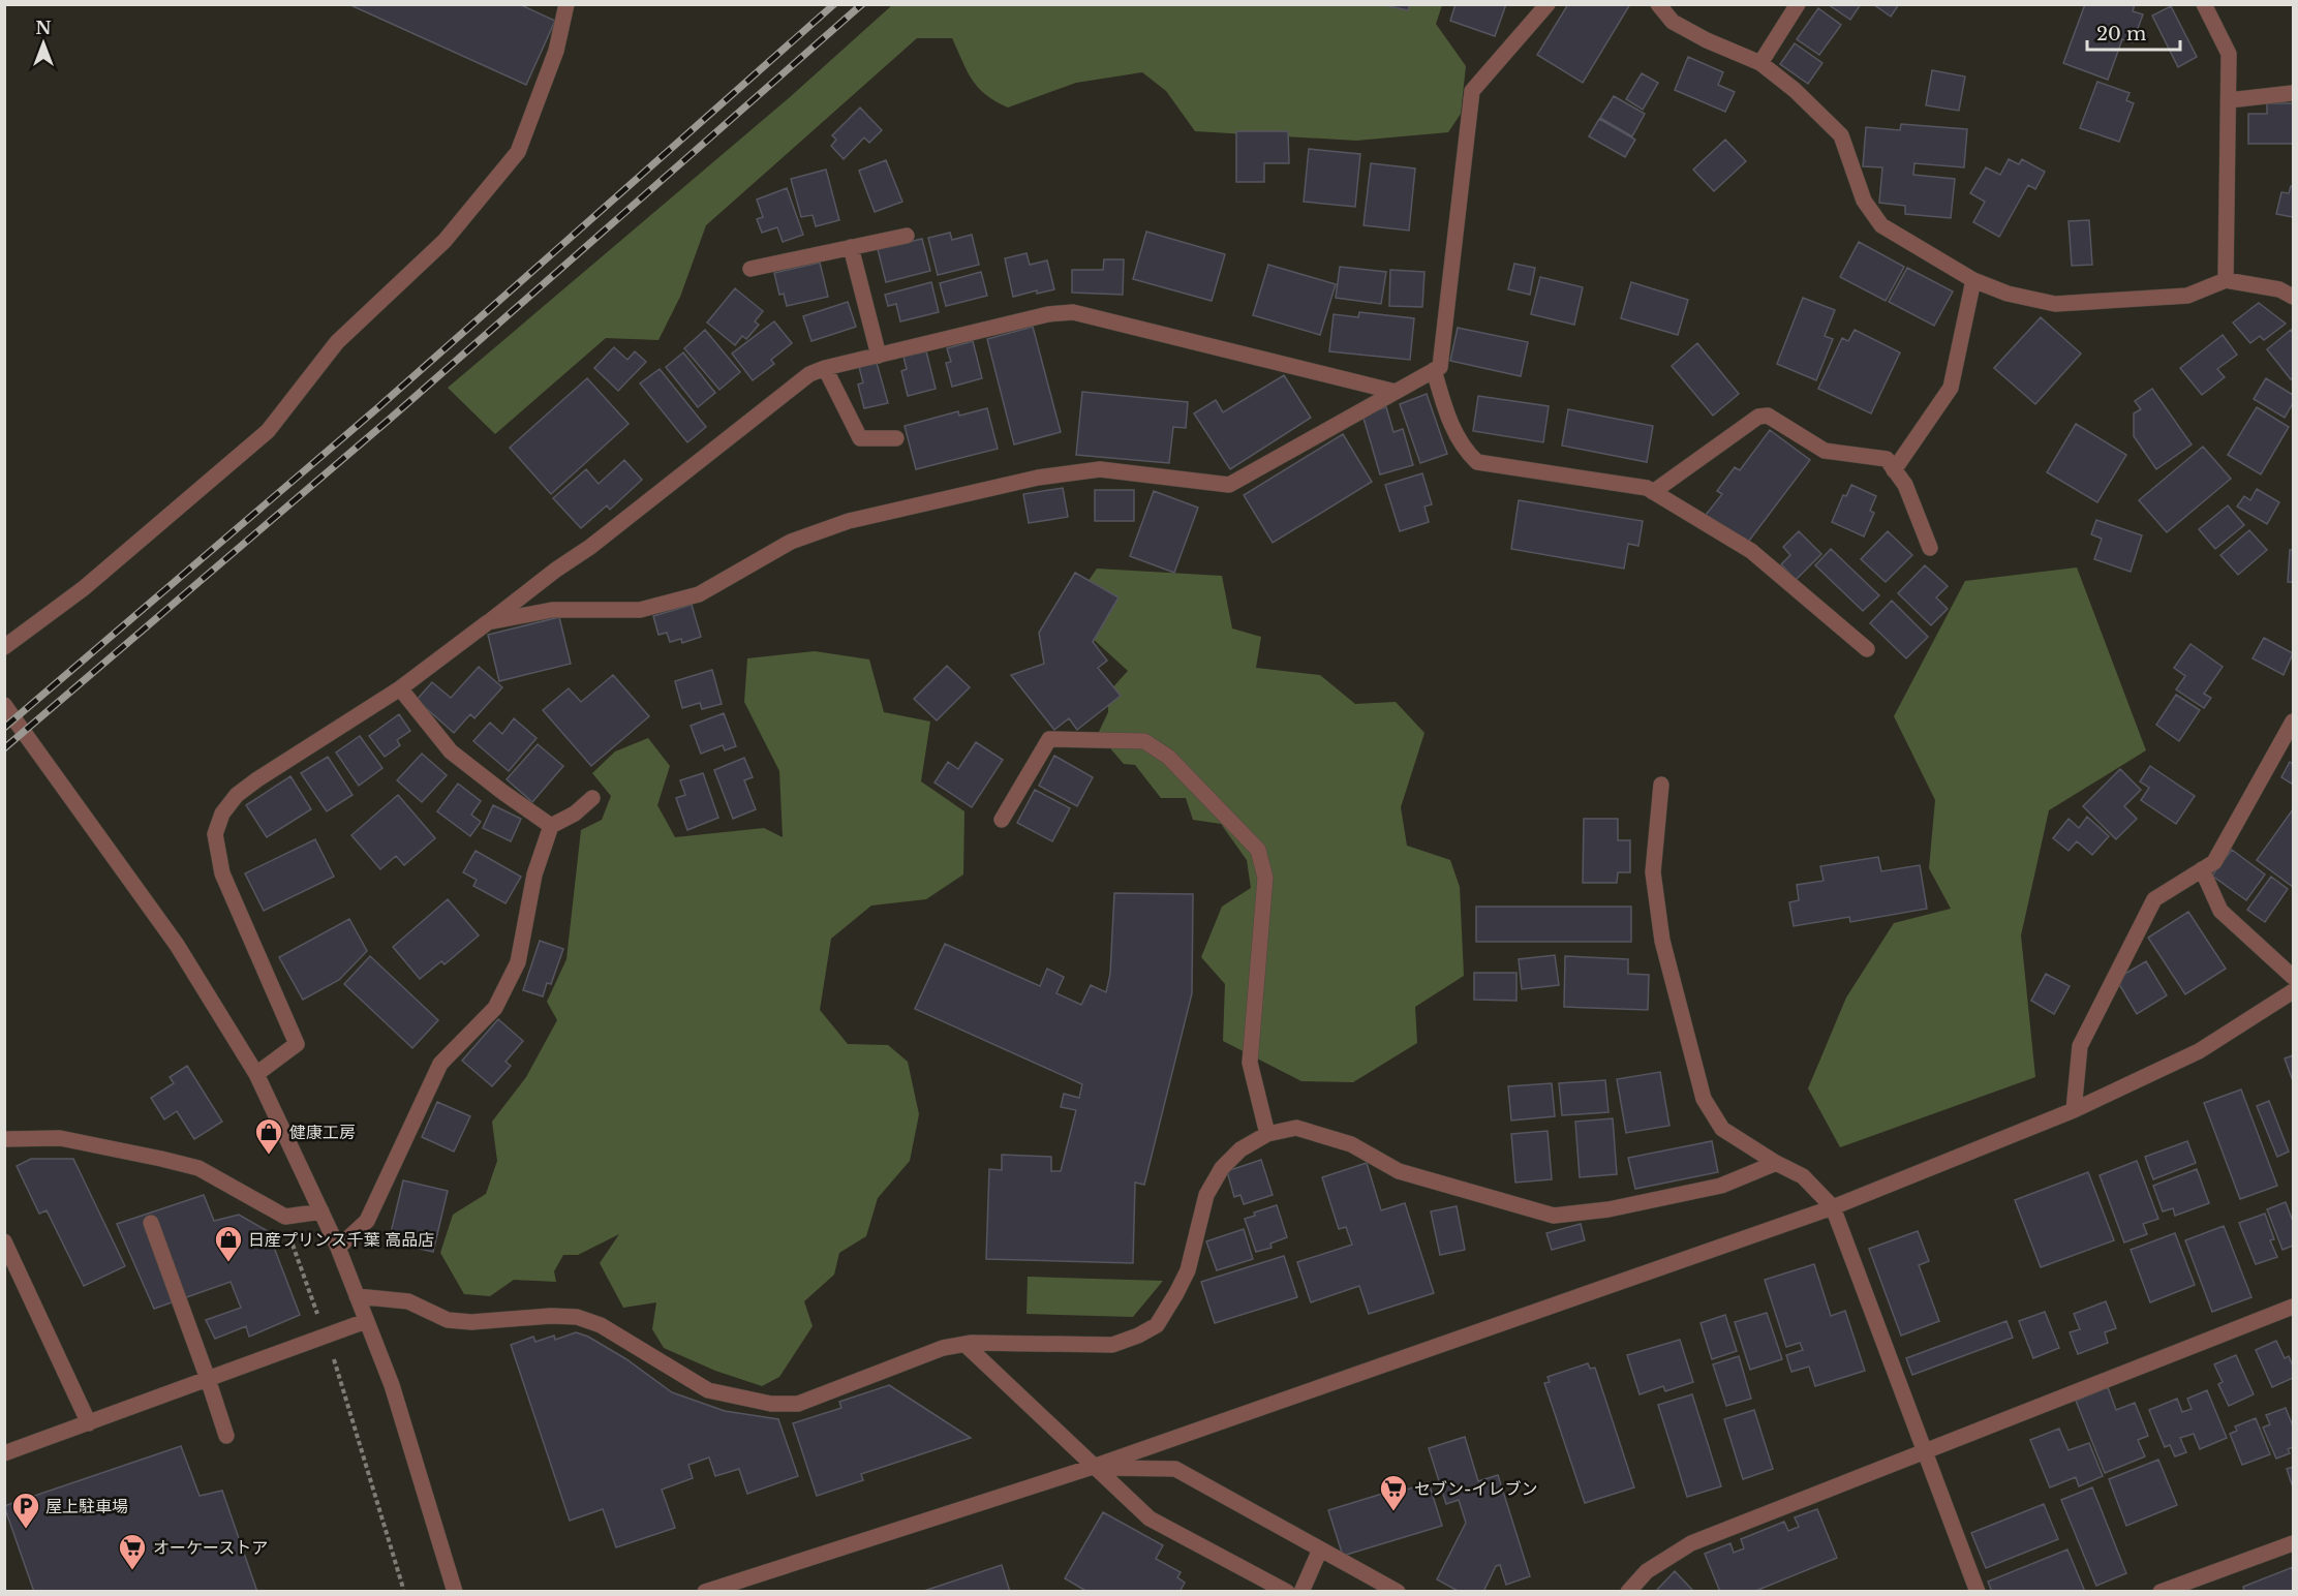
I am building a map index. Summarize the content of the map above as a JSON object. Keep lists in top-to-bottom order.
{
  "places": {
    "shop": ["健康工房", "日産プリンス千葉 高品店"],
    "supermarket": ["セブン-イレブン", "オーケーストア"],
    "parking": ["屋上駐車場"]
  },
  "scale_bar": "20 m",
  "north": "top"
}
